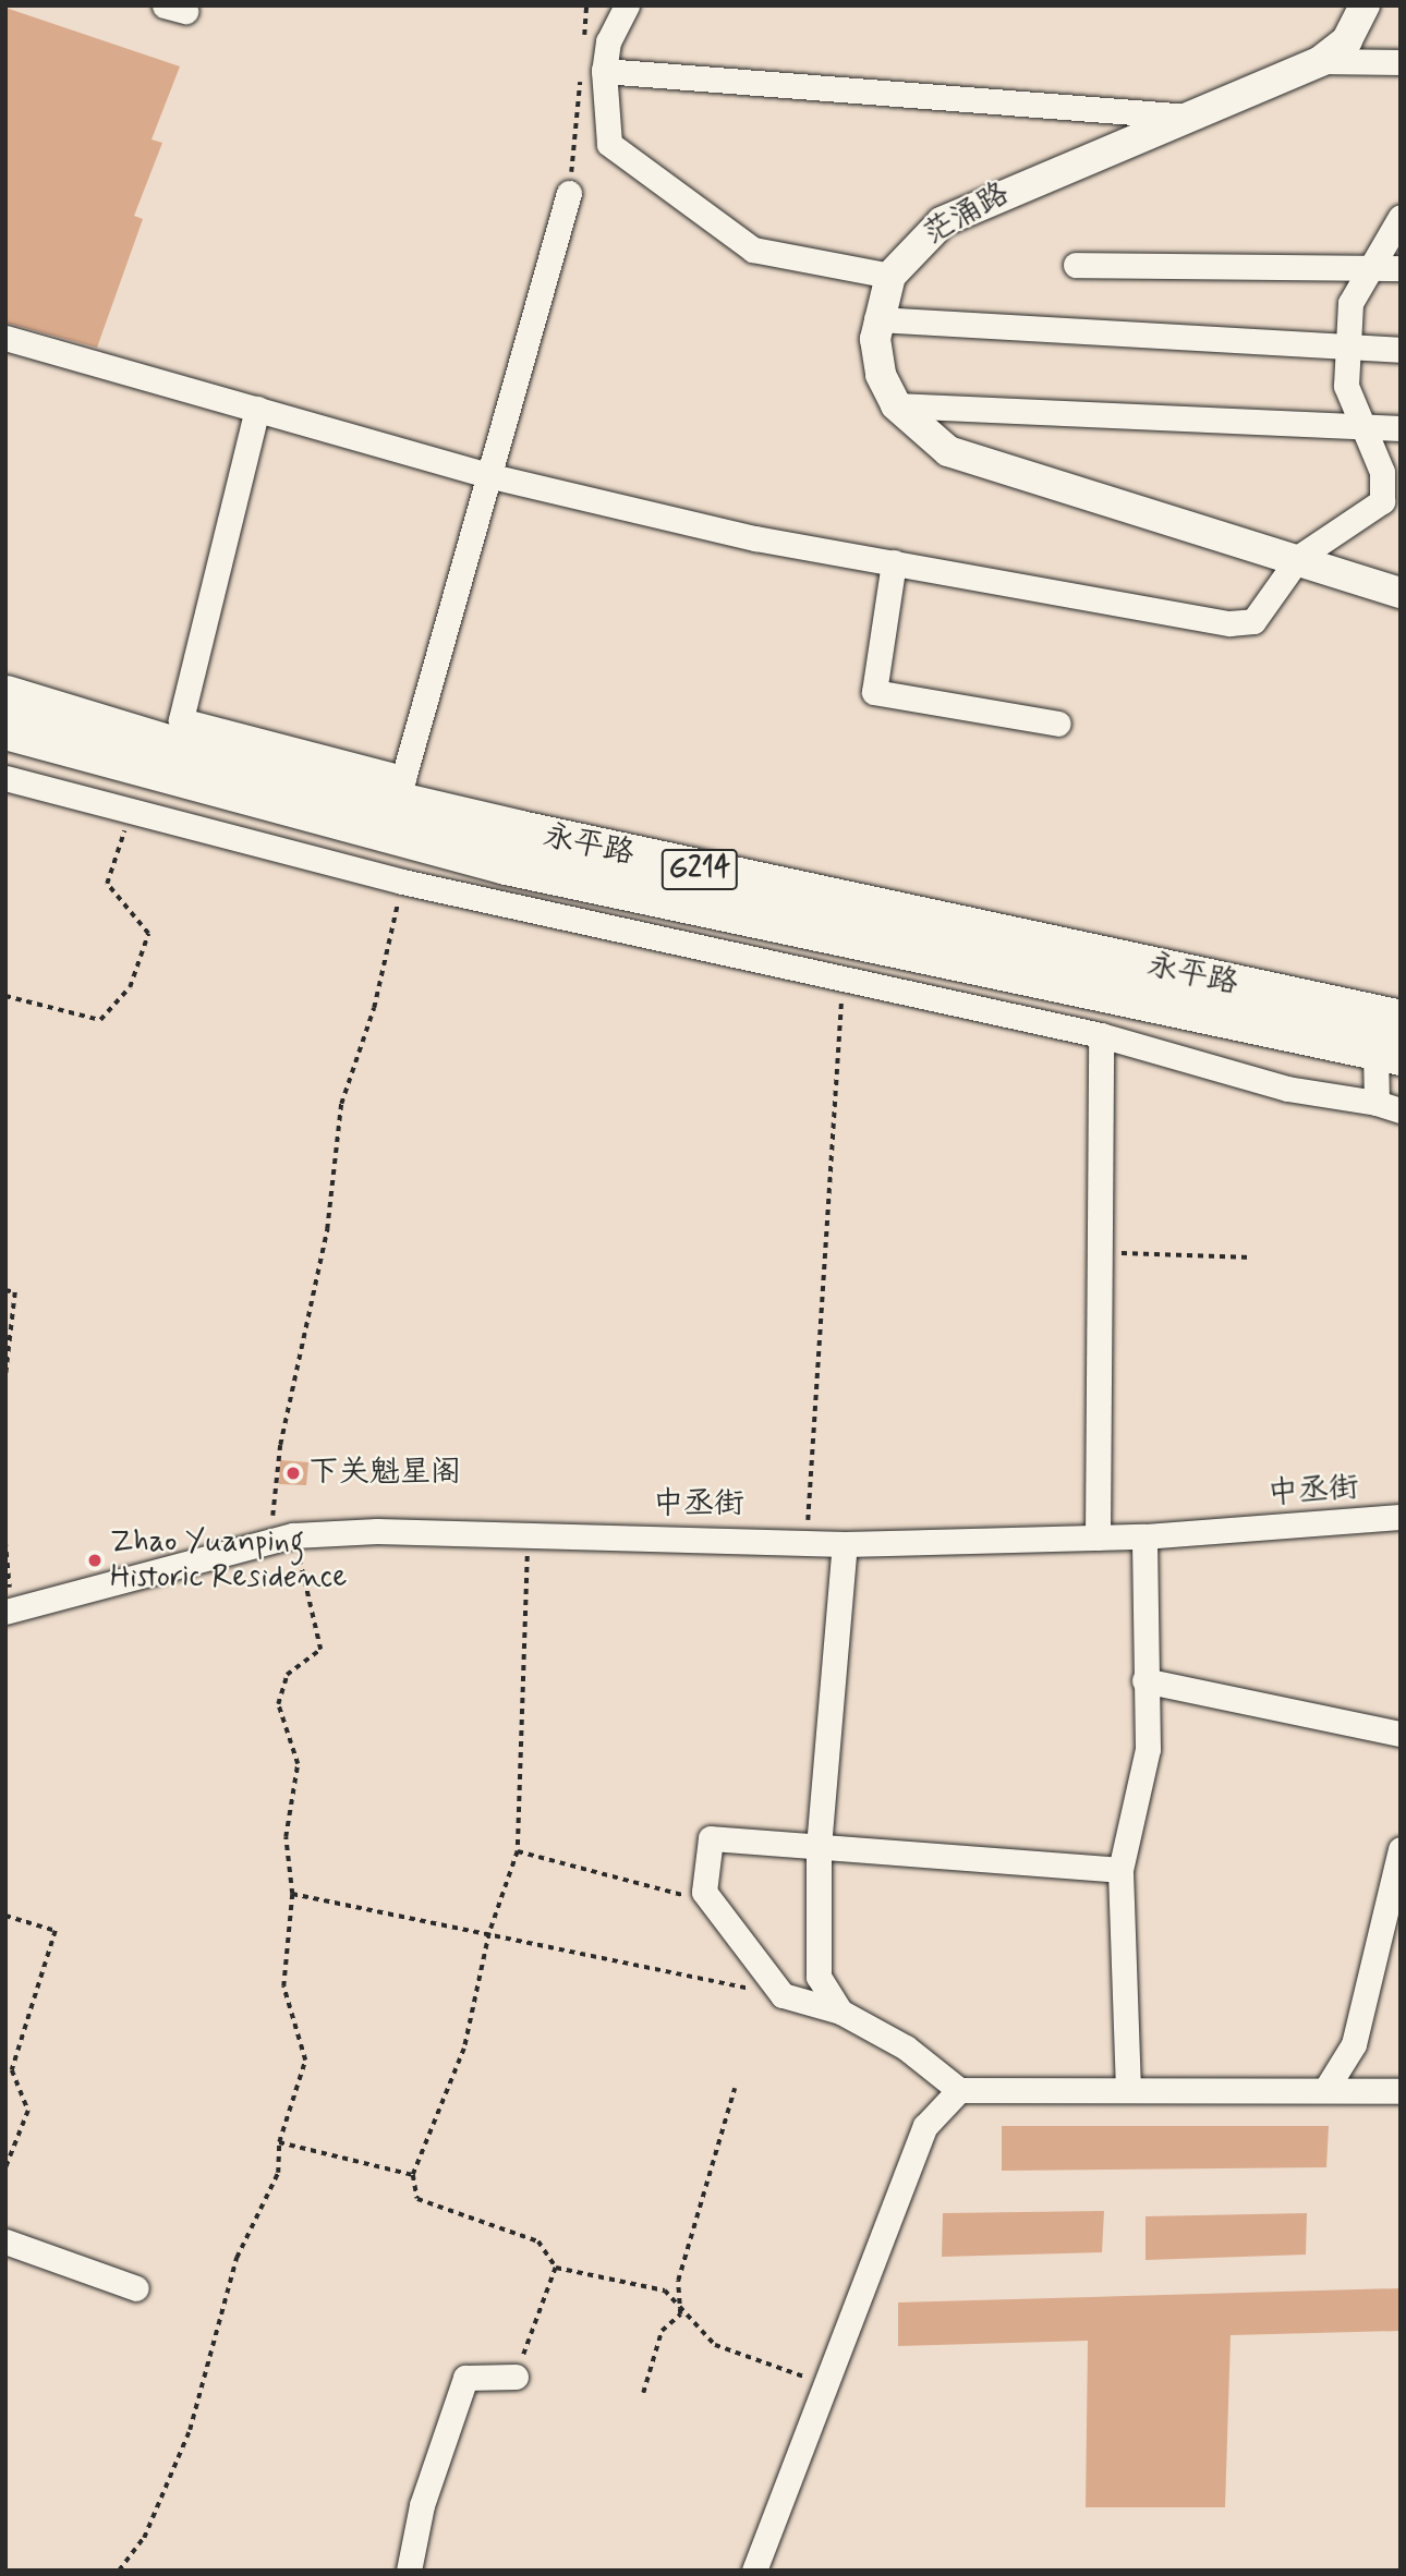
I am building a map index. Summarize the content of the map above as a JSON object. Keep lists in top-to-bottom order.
{
  "streets": {
    "highway": ["永平路", "G214"],
    "street": ["茫涌路", "中丞街"]
  },
  "places": ["下关魁星阁", "Zhao Yuanping Historic Residence"]
}
